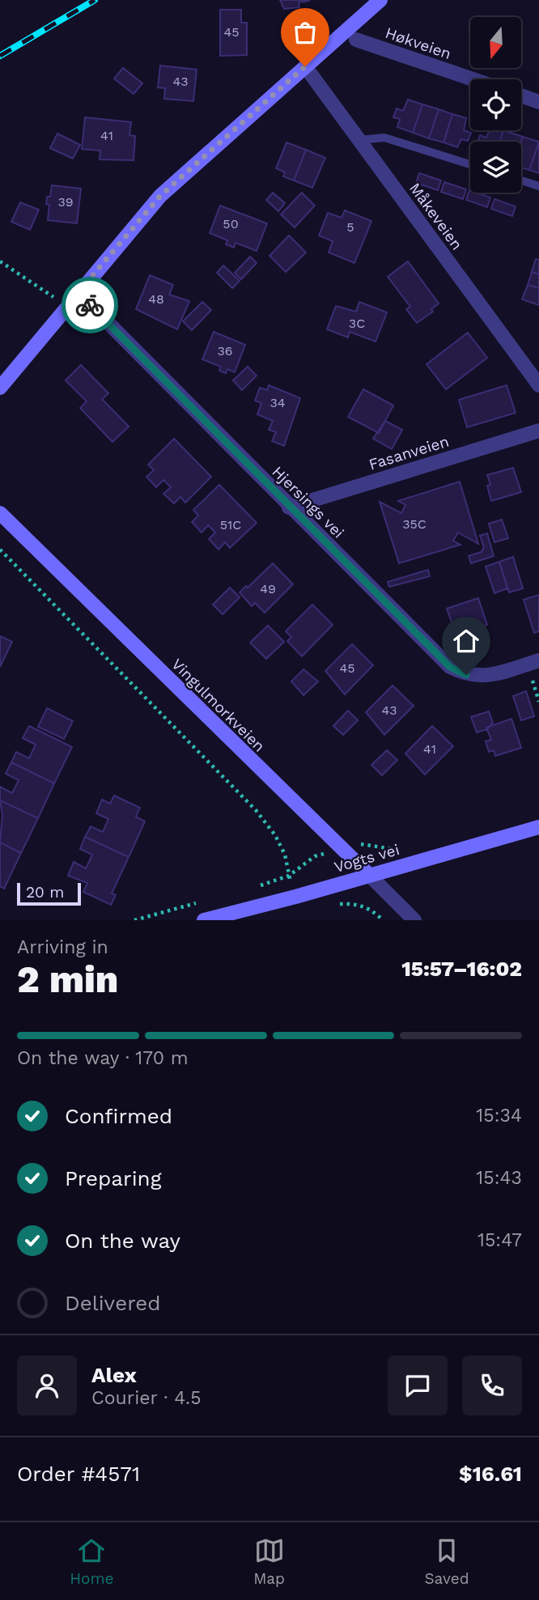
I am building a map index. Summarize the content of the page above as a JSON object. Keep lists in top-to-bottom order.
{
  "streets": {
    "street": [
      "Høkveien",
      "Måkeveien",
      "Fasanveien",
      "Hjersings vei",
      "Vingulmorkveien",
      "Vogts vei"
    ]
  },
  "crossings": [
    ["Fasanveien", "Hjersings vei"],
    ["Vingulmorkveien", "Vogts vei"]
  ],
  "house_numbers": [
    "45",
    "43",
    "41",
    "39",
    "50",
    "5",
    "48",
    "3C",
    "36",
    "34",
    "35C",
    "51C",
    "49",
    "45",
    "43",
    "41"
  ],
  "scale_bar": "20 m",
  "north": "bottom",
  "page": {
    "scale": "20 m",
    "heading": ["2 min", "Arriving in", "15:57–16:02"],
    "panel": [
      "Alex",
      "Courier · 4.5",
      "Order #4571",
      "$16.61"
    ],
    "bar": "On the way · 170 m",
    "list": [
      ["Confirmed", "15:34"],
      ["Preparing", "15:43"],
      ["On the way", "15:47"],
      "Delivered"
    ],
    "tabs": ["Home", "Map", "Saved"]
  }
}
